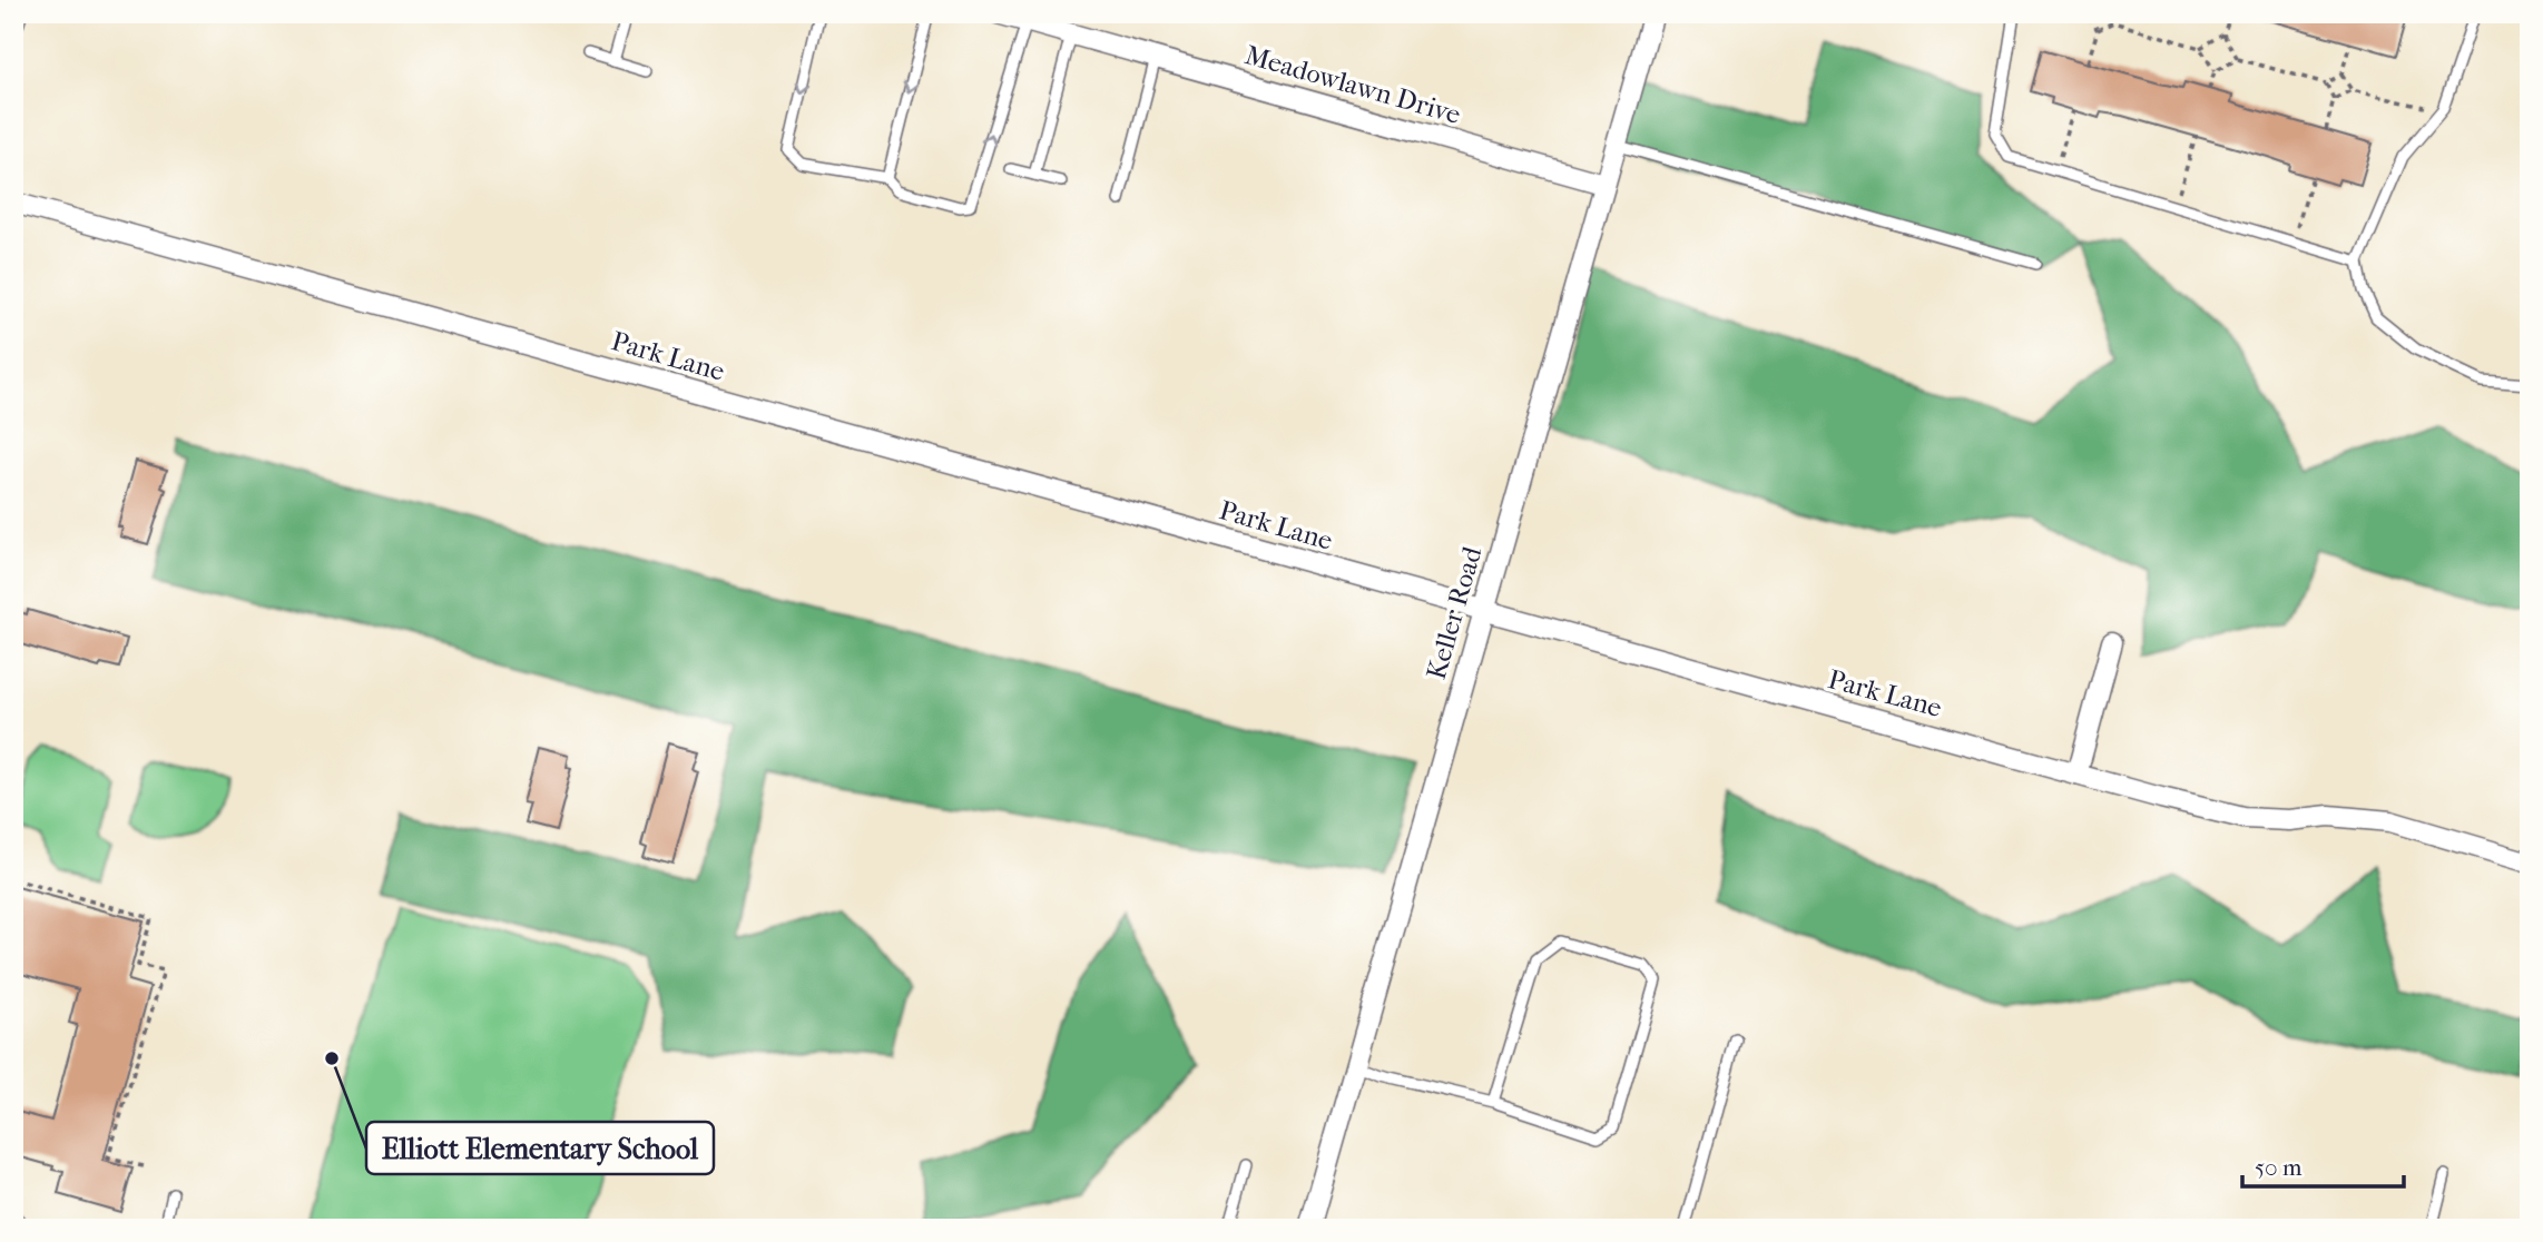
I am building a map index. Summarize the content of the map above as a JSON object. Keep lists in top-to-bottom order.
{
  "streets": {
    "street": ["Meadowlawn Drive", "Park Lane", "Keller Road"]
  },
  "crossings": [
    ["Meadowlawn Drive", "Keller Road"],
    ["Park Lane", "Keller Road"]
  ],
  "places": ["Elliott Elementary School"],
  "scale_bar": "50 m"
}
